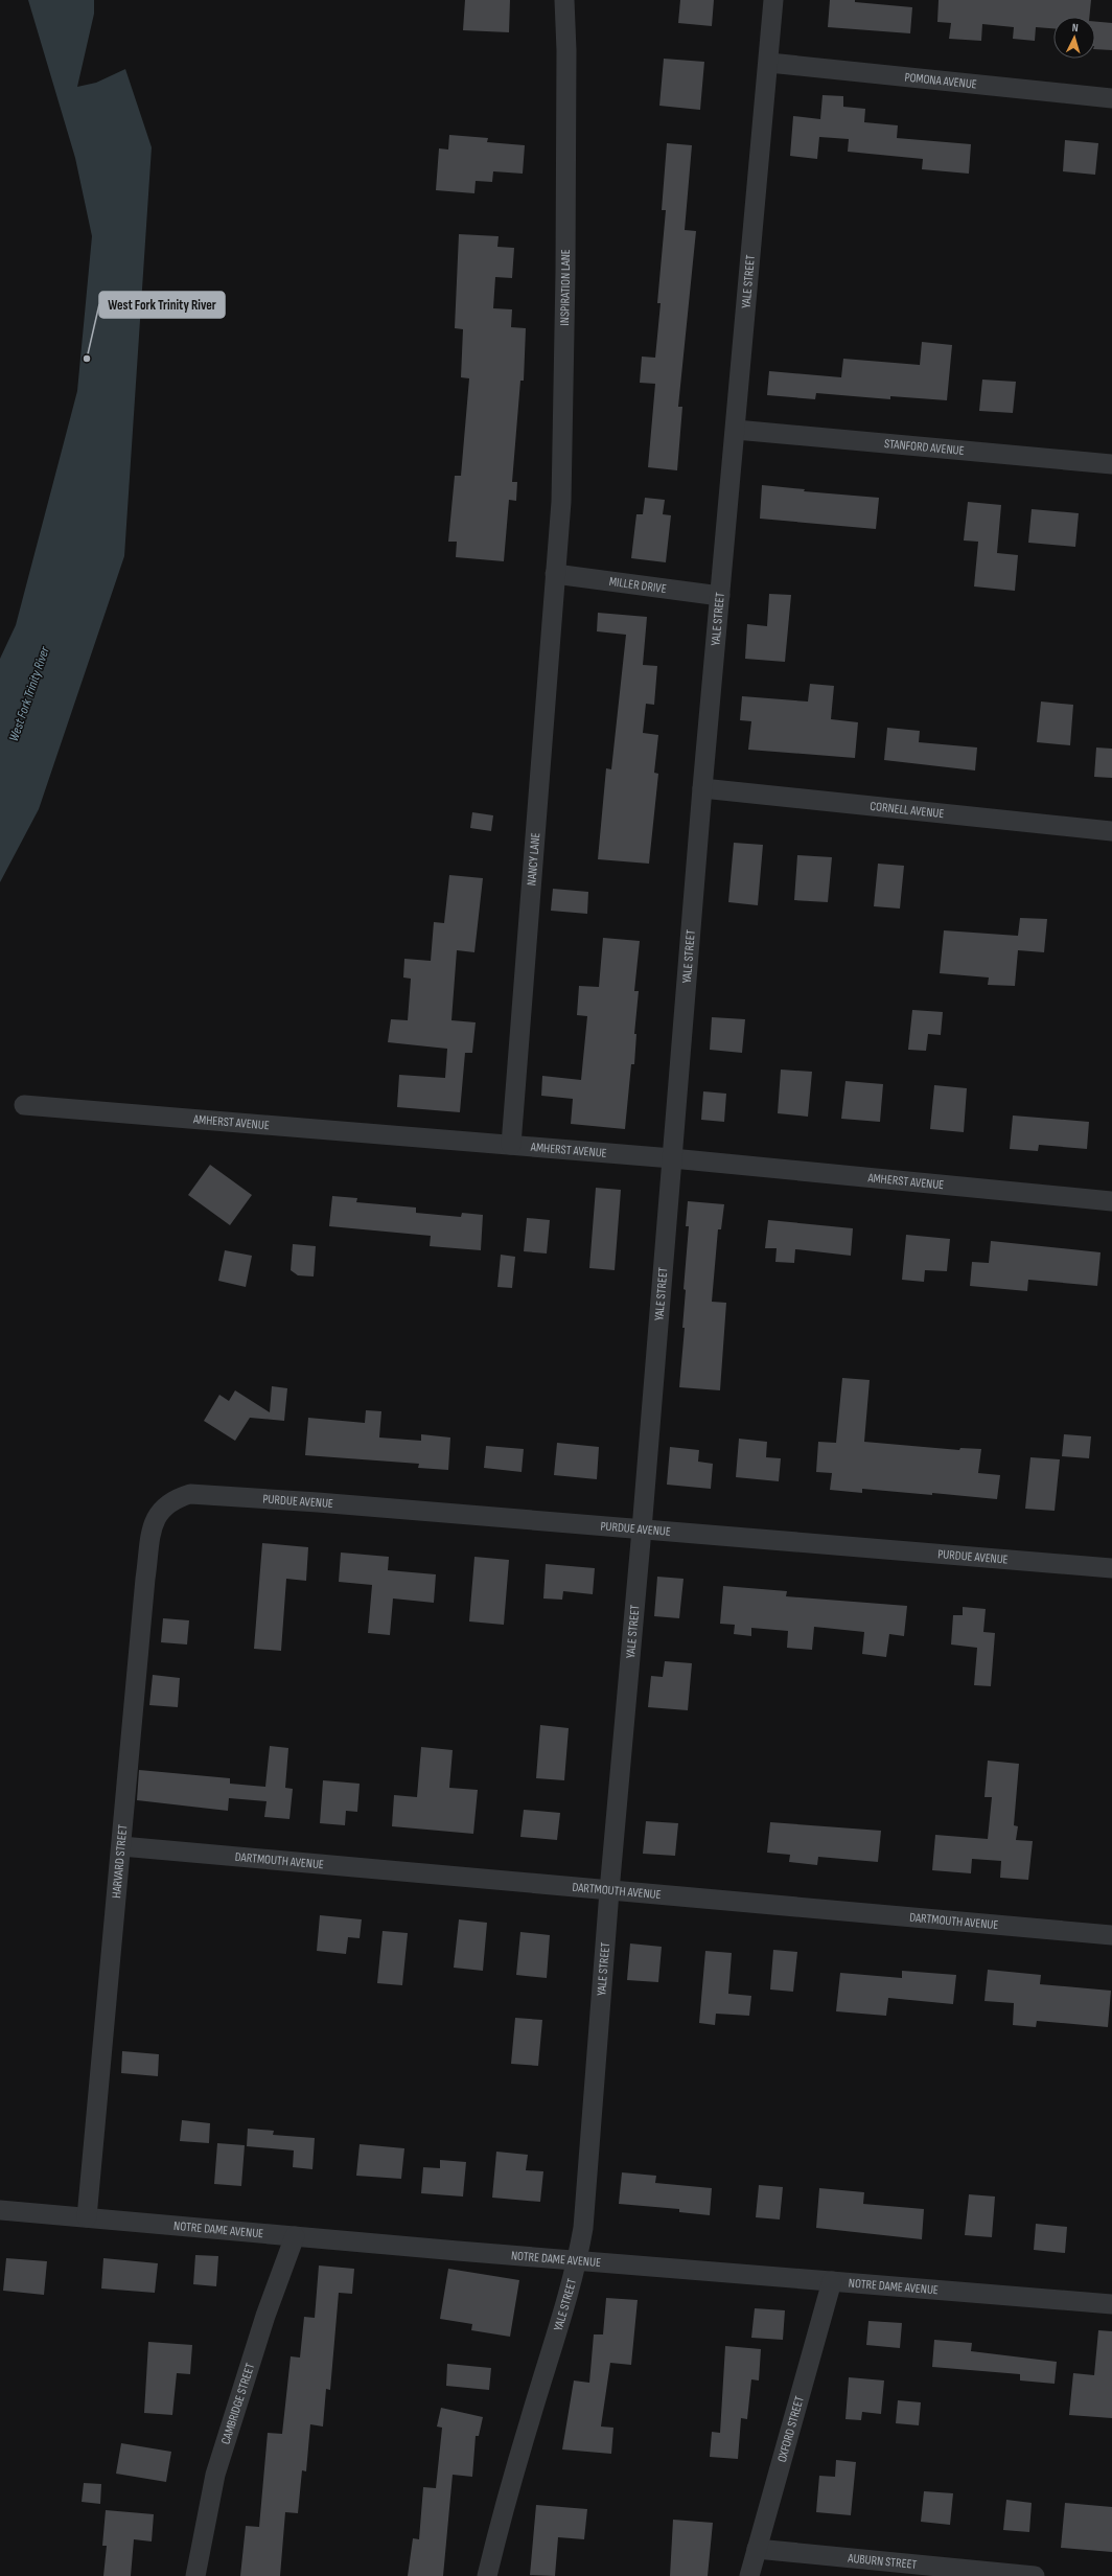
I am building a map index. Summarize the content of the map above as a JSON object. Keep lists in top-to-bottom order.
{
  "streets": {
    "street": [
      "POMONA AVENUE",
      "YALE STREET",
      "INSPIRATION LANE",
      "STANFORD AVENUE",
      "MILLER DRIVE",
      "CORNELL AVENUE",
      "NANCY LANE",
      "AMHERST AVENUE",
      "PURDUE AVENUE",
      "HARVARD STREET",
      "DARTMOUTH AVENUE",
      "NOTRE DAME AVENUE",
      "CAMBRIDGE STREET",
      "OXFORD STREET",
      "AUBURN STREET"
    ]
  },
  "crossings": [
    ["POMONA AVENUE", "YALE STREET"],
    ["YALE STREET", "STANFORD AVENUE"],
    ["YALE STREET", "MILLER DRIVE"],
    ["YALE STREET", "CORNELL AVENUE"],
    ["YALE STREET", "AMHERST AVENUE"],
    ["YALE STREET", "PURDUE AVENUE"],
    ["YALE STREET", "DARTMOUTH AVENUE"],
    ["YALE STREET", "NOTRE DAME AVENUE"],
    ["INSPIRATION LANE", "MILLER DRIVE"],
    ["INSPIRATION LANE", "NANCY LANE"],
    ["MILLER DRIVE", "NANCY LANE"],
    ["NANCY LANE", "AMHERST AVENUE"],
    ["PURDUE AVENUE", "HARVARD STREET"],
    ["HARVARD STREET", "DARTMOUTH AVENUE"],
    ["HARVARD STREET", "NOTRE DAME AVENUE"],
    ["NOTRE DAME AVENUE", "CAMBRIDGE STREET"],
    ["NOTRE DAME AVENUE", "OXFORD STREET"],
    ["OXFORD STREET", "AUBURN STREET"]
  ],
  "water": ["West Fork Trinity River"],
  "places": ["West Fork Trinity River"],
  "north": "top"
}
